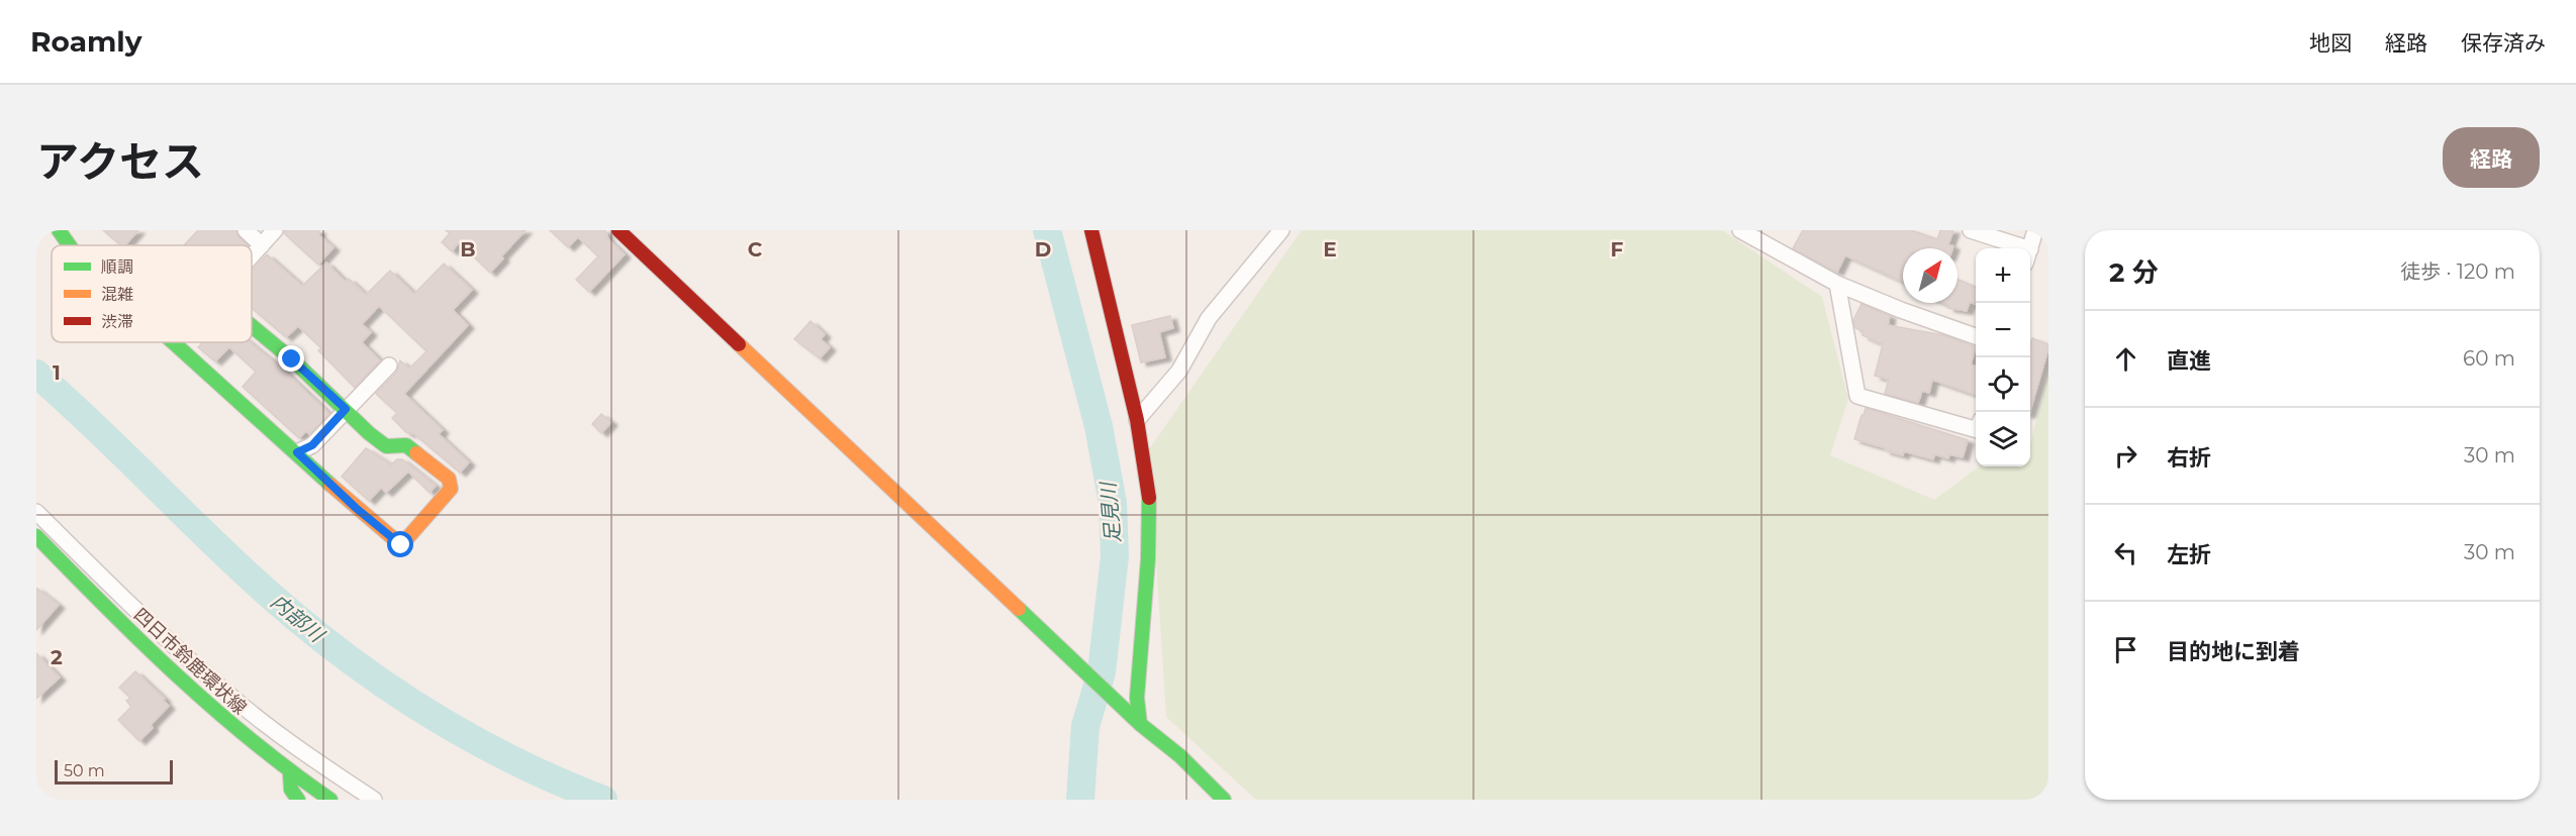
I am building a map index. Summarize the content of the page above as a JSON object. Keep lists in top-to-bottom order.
{
  "streets": {
    "street": ["四日市鈴鹿環状線"]
  },
  "water": ["足見川", "内部川"],
  "legend": ["順調", "混雑", "渋滞"],
  "scale_bar": "50 m",
  "north": "top right",
  "page": {
    "header": "Roamly",
    "nav": ["地図", "経路", "保存済み"],
    "title": "アクセス",
    "buttons": "経路",
    "heading": ["2 分", "徒歩 · 120 m"],
    "map_buttons": ["+", "−"],
    "list": [
      ["直進", "60 m"],
      ["右折", "30 m"],
      ["左折", "30 m"],
      "目的地に到着"
    ],
    "scale": "50 m"
  },
  "grid": {
    "columns": [
      "B",
      "C",
      "D",
      "E",
      "F"
    ],
    "rows": ["1", "2"]
  }
}
